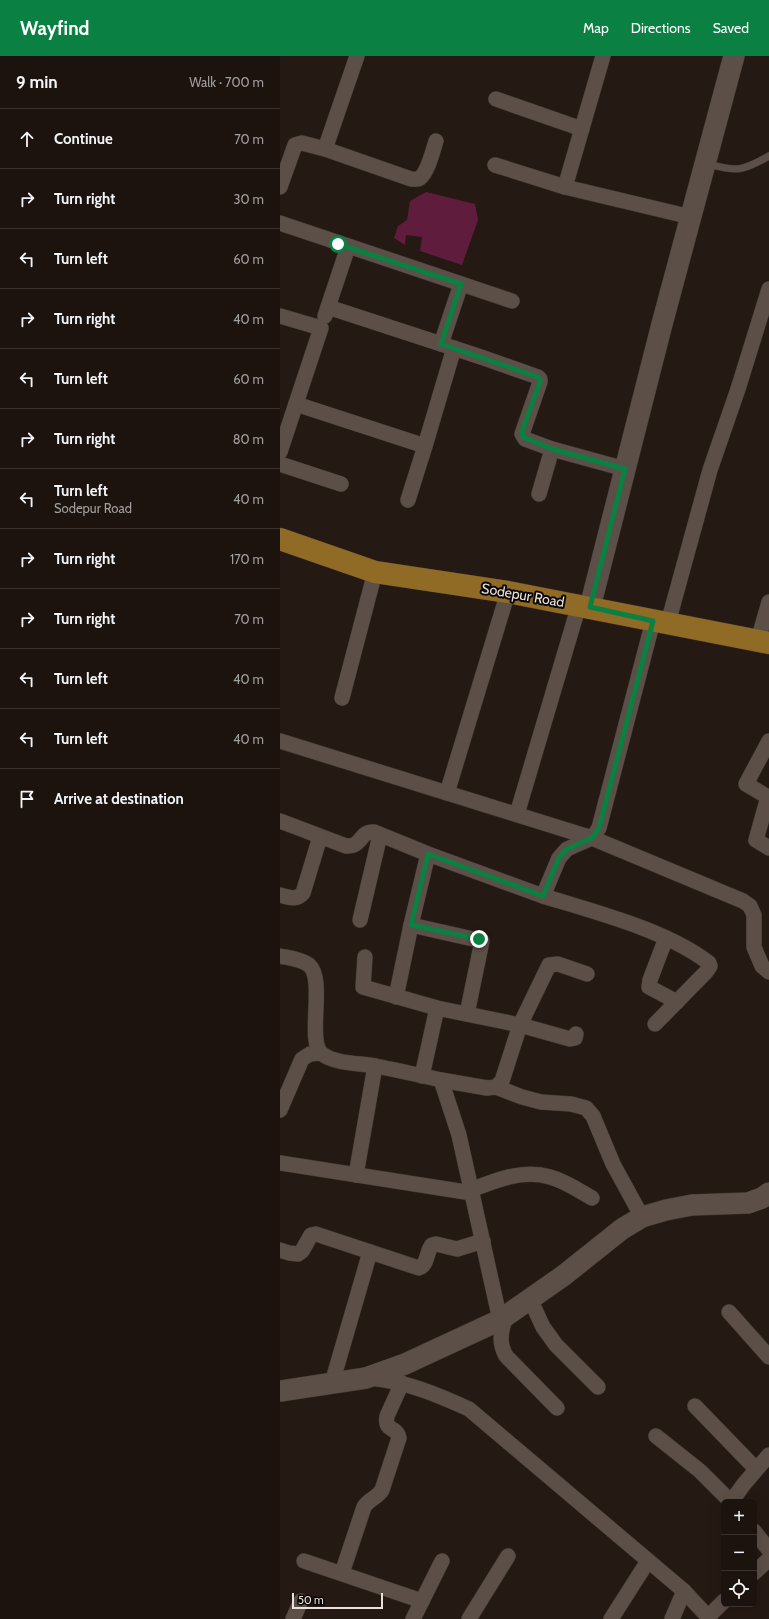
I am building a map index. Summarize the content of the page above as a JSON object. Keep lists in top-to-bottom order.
{
  "streets": {
    "main road": ["Sodepur Road"]
  },
  "scale_bar": "50 m",
  "page": {
    "header": "Wayfind",
    "nav": ["Map", "Directions", "Saved"],
    "heading": ["9 min", "Walk · 700 m"],
    "list": [
      ["Continue", "70 m"],
      ["Turn right", "30 m"],
      ["Turn left", "60 m"],
      ["Turn right", "40 m"],
      ["Turn left", "60 m"],
      ["Turn right", "80 m"],
      ["Turn left", "Sodepur Road", "40 m"],
      ["Turn right", "170 m"],
      ["Turn right", "70 m"],
      ["Turn left", "40 m"],
      ["Turn left", "40 m"],
      "Arrive at destination"
    ],
    "map_buttons": ["+", "−"],
    "scale": "50 m"
  }
}
